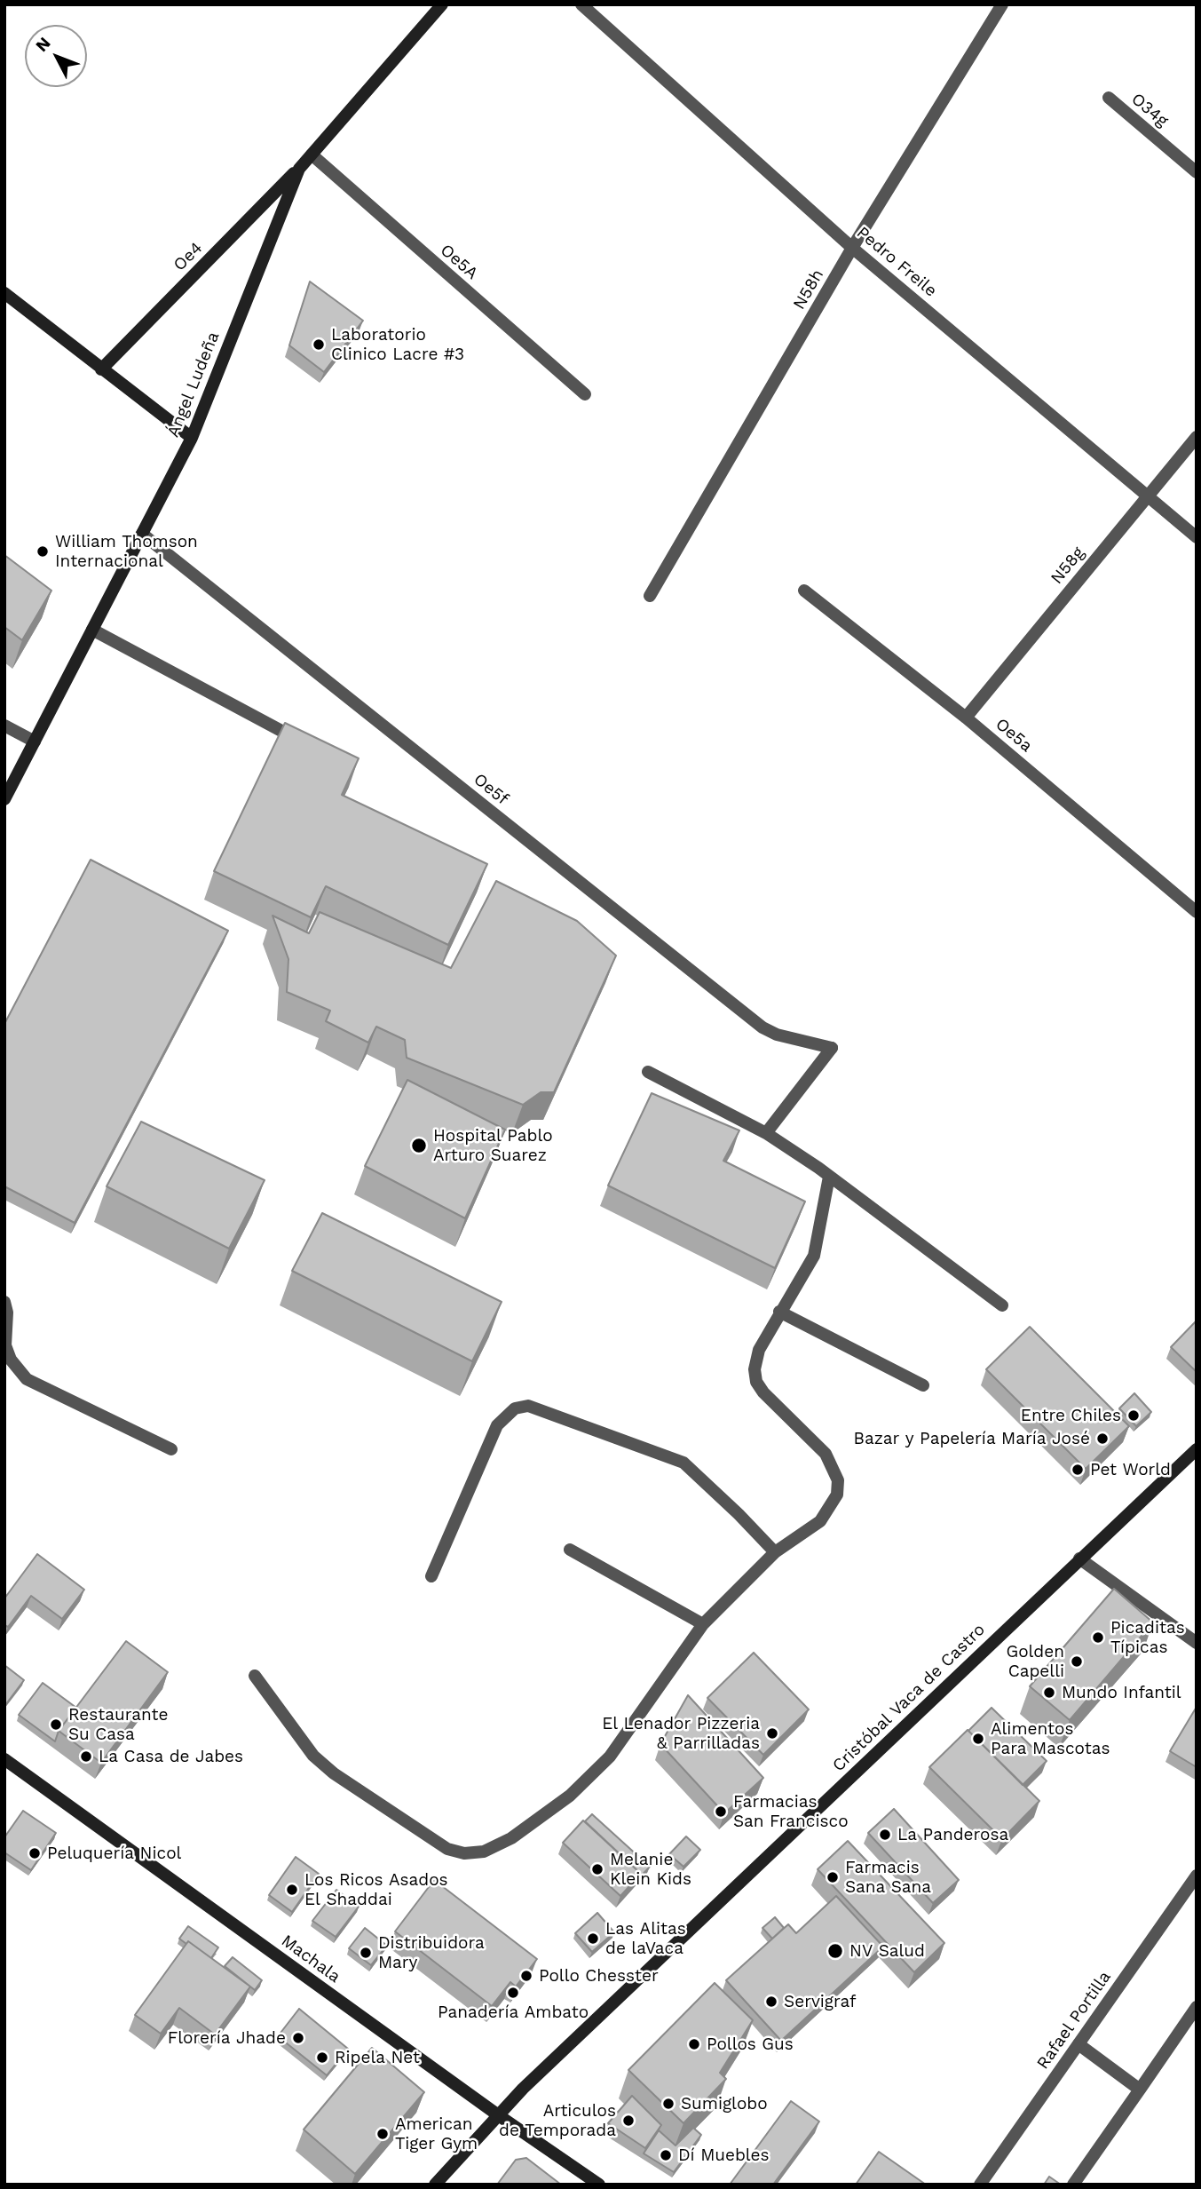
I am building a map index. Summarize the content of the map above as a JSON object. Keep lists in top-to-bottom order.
{
  "streets": {
    "main road": [
      "Oe4",
      "Ángel Ludeña",
      "Cristóbal Vaca de Castro",
      "Machala"
    ],
    "street": [
      "O34g",
      "Oe5A",
      "Pedro Freile",
      "N58h",
      "N58g",
      "Oe5a",
      "Oe5f",
      "Rafael Portilla"
    ]
  },
  "crossings": [
    ["Oe4", "Ángel Ludeña"],
    ["Oe5A", "Ángel Ludeña"],
    ["Pedro Freile", "N58h"],
    ["Pedro Freile", "N58g"],
    ["Ángel Ludeña", "Oe5f"],
    ["N58g", "Oe5a"],
    ["Cristóbal Vaca de Castro", "Machala"]
  ],
  "places": [
    "Laboratorio Clinico Lacre #3",
    "William Thomson Internacional",
    "Hospital Pablo Arturo Suarez",
    "Entre Chiles",
    "Bazar y Papelería María José",
    "Pet World",
    "Picaditas Típicas",
    "Golden Capelli",
    "Mundo Infantil",
    "Restaurante Su Casa",
    "El Lenador Pizzeria & Parrilladas",
    "Alimentos Para Mascotas",
    "La Casa de Jabes",
    "Farmacias San Francisco",
    "La Panderosa",
    "Peluquería Nicol",
    "Melanie Klein Kids",
    "Farmacis Sana Sana",
    "Los Ricos Asados El Shaddai",
    "Las Alitas de laVaca",
    "NV Salud",
    "Distribuidora Mary",
    "Pollo Chesster",
    "Panadería Ambato",
    "Servigraf",
    "Florería Jhade",
    "Pollos Gus",
    "Ripela Net",
    "Sumiglobo",
    "Articulos de Temporada",
    "American Tiger Gym",
    "Dí Muebles"
  ],
  "north": "top left"
}
